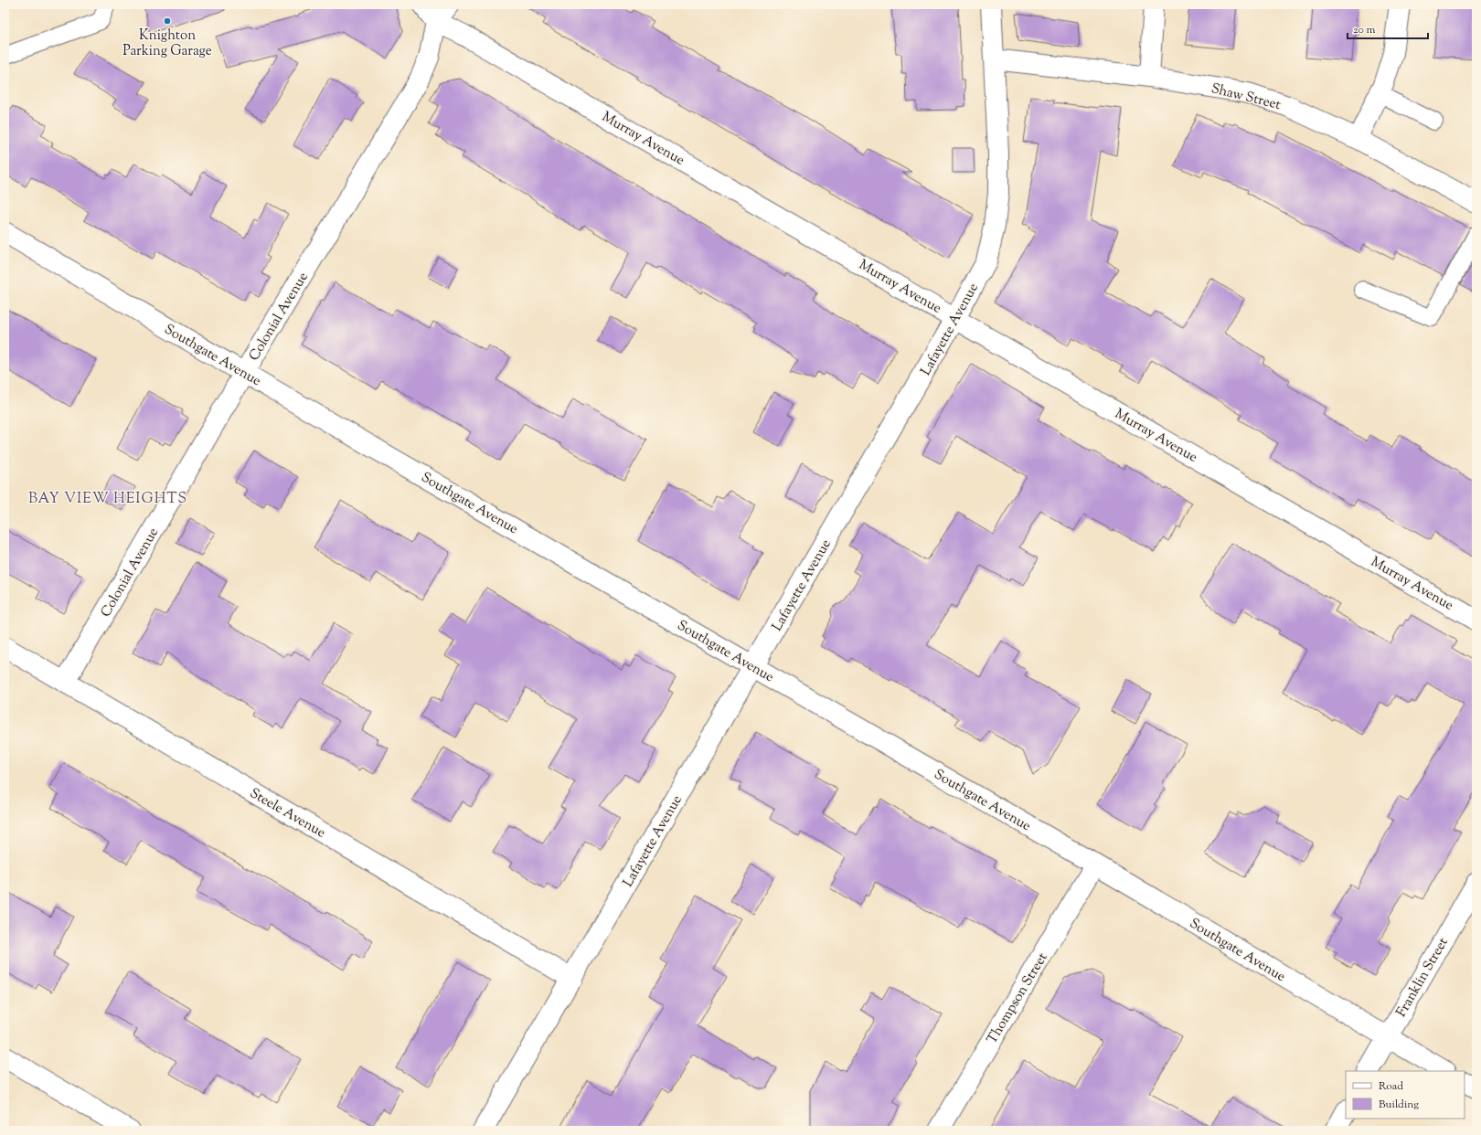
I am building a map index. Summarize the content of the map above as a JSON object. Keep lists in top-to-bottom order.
{
  "streets": {
    "street": [
      "Shaw Street",
      "Murray Avenue",
      "Colonial Avenue",
      "Lafayette Avenue",
      "Southgate Avenue",
      "Steele Avenue",
      "Franklin Street",
      "Thompson Street"
    ]
  },
  "crossings": [
    ["Shaw Street", "Lafayette Avenue"],
    ["Murray Avenue", "Colonial Avenue"],
    ["Murray Avenue", "Lafayette Avenue"],
    ["Colonial Avenue", "Southgate Avenue"],
    ["Colonial Avenue", "Steele Avenue"],
    ["Lafayette Avenue", "Southgate Avenue"],
    ["Lafayette Avenue", "Steele Avenue"],
    ["Southgate Avenue", "Franklin Street"],
    ["Southgate Avenue", "Thompson Street"]
  ],
  "districts": ["BAY VIEW HEIGHTS"],
  "places": ["Knighton Parking Garage"],
  "legend": ["Road", "Building"],
  "scale_bar": "20 m"
}
